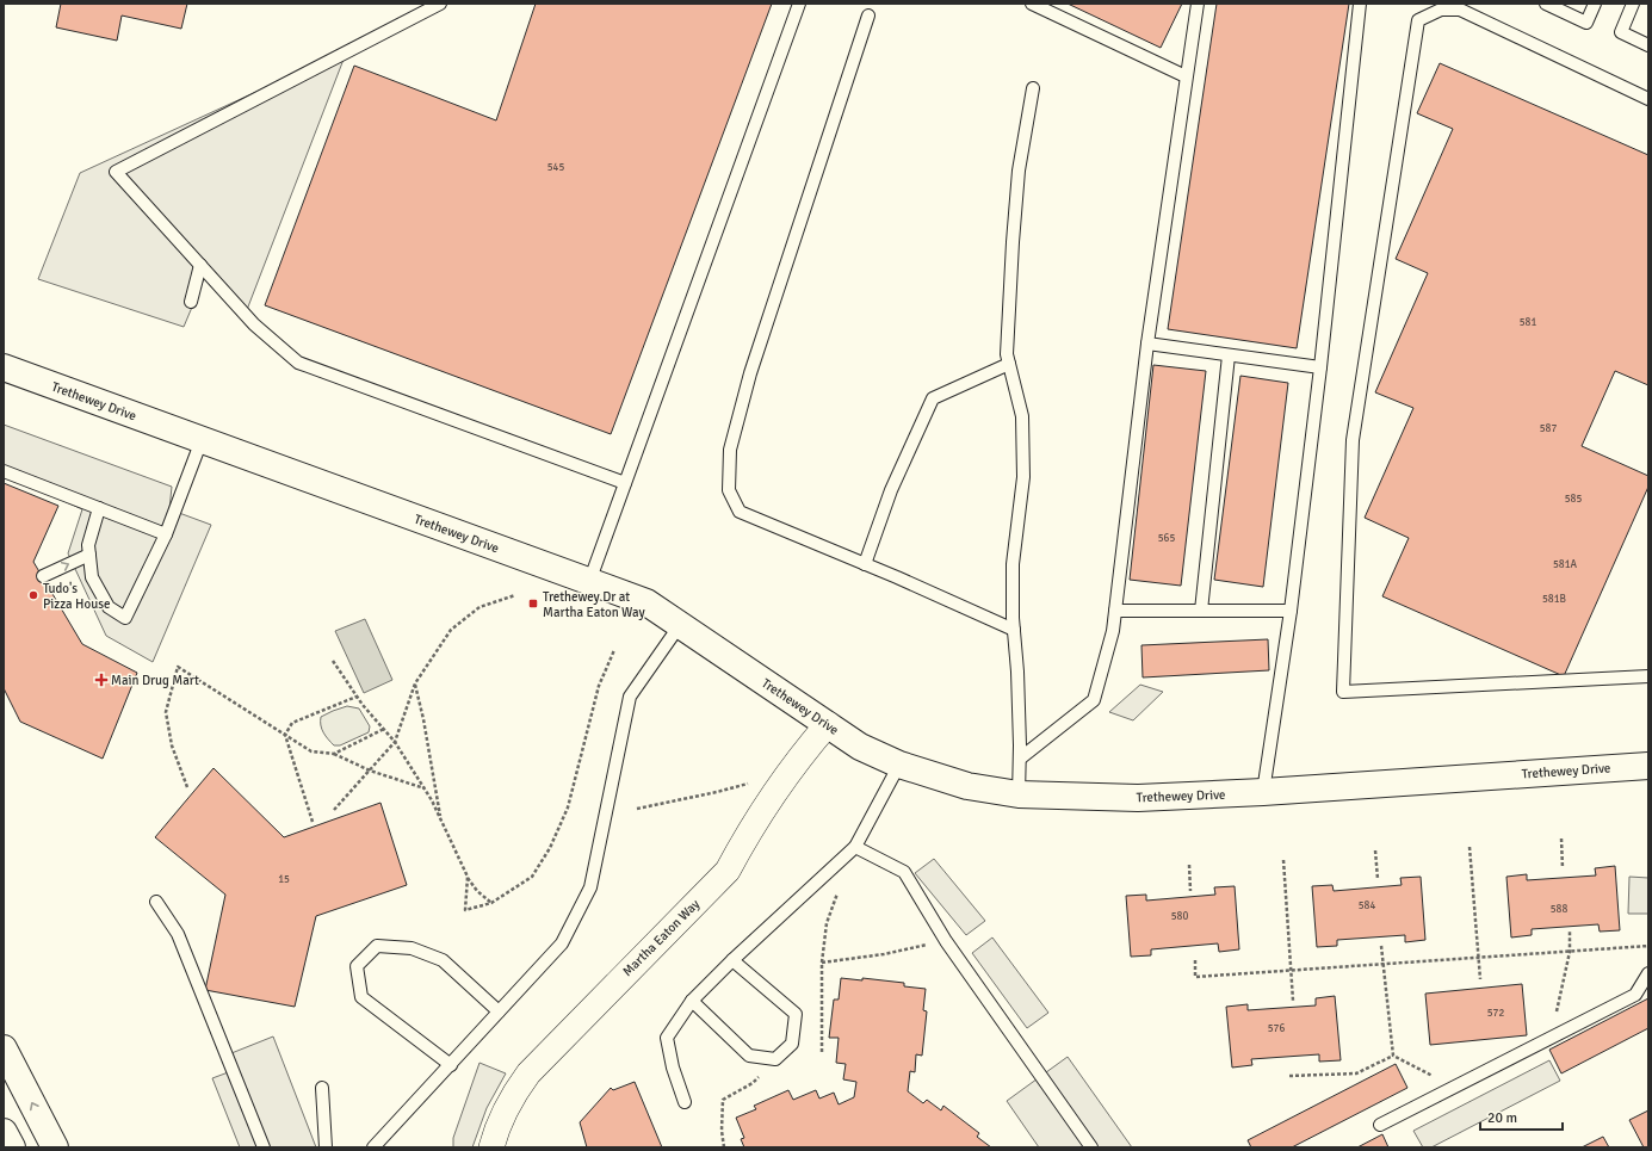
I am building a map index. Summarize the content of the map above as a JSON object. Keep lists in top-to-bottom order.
{
  "streets": {
    "main road": ["Trethewey Drive"],
    "street": ["Martha Eaton Way"]
  },
  "crossings": [
    ["Trethewey Drive", "Martha Eaton Way"]
  ],
  "places": {
    "other": ["Tudo's Pizza House"],
    "transit": ["Trethewey Dr at Martha Eaton Way"],
    "health": ["Main Drug Mart"]
  },
  "house_numbers": [
    "545",
    "581",
    "587",
    "585",
    "565",
    "581A",
    "581B",
    "15",
    "584",
    "588",
    "580",
    "572",
    "576"
  ],
  "scale_bar": "20 m"
}
